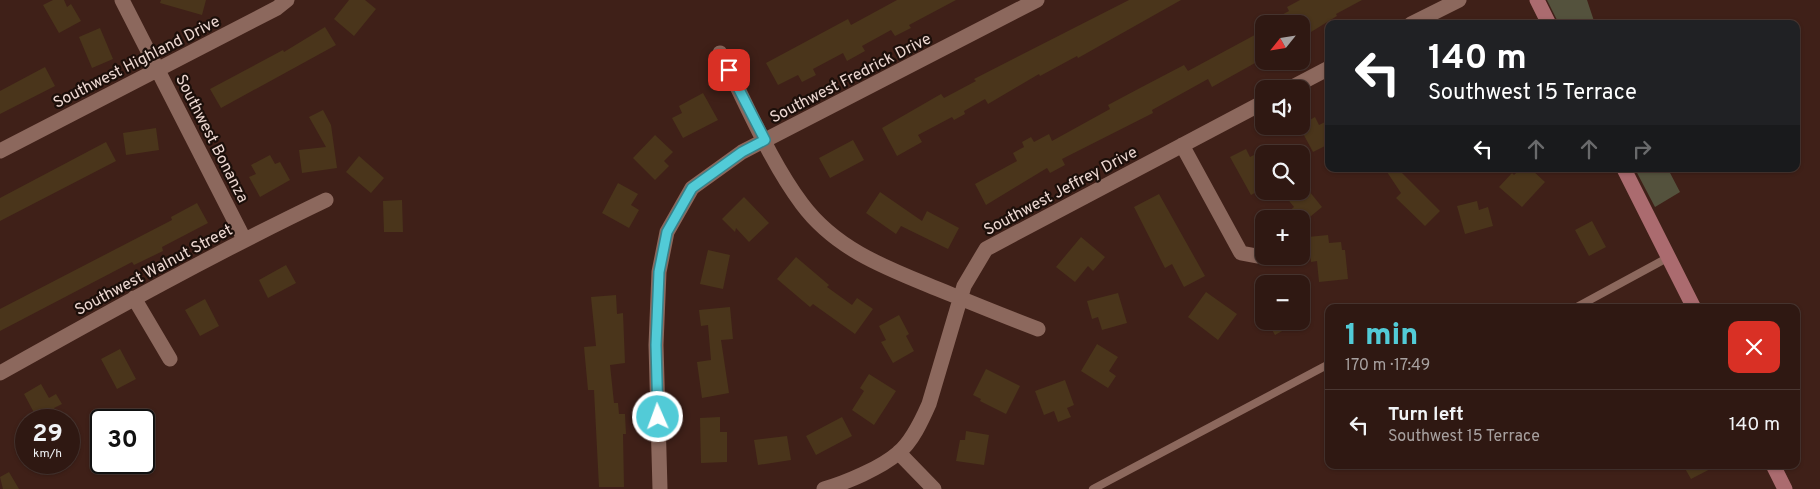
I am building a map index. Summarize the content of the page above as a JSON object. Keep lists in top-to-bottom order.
{
  "streets": {
    "street": [
      "Southwest Highland Drive",
      "Southwest Fredrick Drive",
      "Southwest Bonanza",
      "Southwest Jeffrey Drive",
      "Southwest Walnut Street"
    ]
  },
  "crossings": [
    ["Southwest Highland Drive", "Southwest Bonanza"],
    ["Southwest Bonanza", "Southwest Walnut Street"]
  ],
  "north": "bottom left",
  "page": {
    "map_buttons": ["+", "−"],
    "turn": ["140 m", "Southwest 15 Terrace"],
    "heading": ["1 min", "170 m · 17:49"],
    "list": [
      {
        "name": "Turn left",
        "note": "Southwest 15 Terrace",
        "value": "140 m"
      }
    ],
    "speed": "29 km/h",
    "limit": "30"
  }
}
